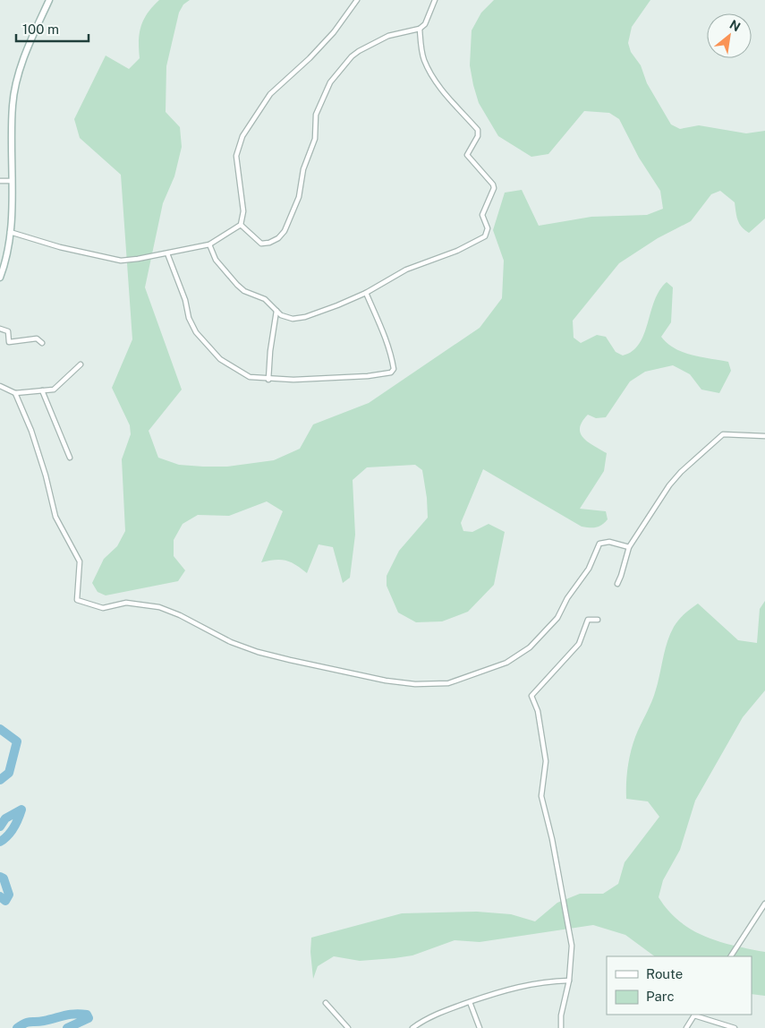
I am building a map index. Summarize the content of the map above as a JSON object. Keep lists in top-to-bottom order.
{
  "legend": ["Route", "Parc"],
  "scale_bar": "100 m",
  "north": "top right"
}
